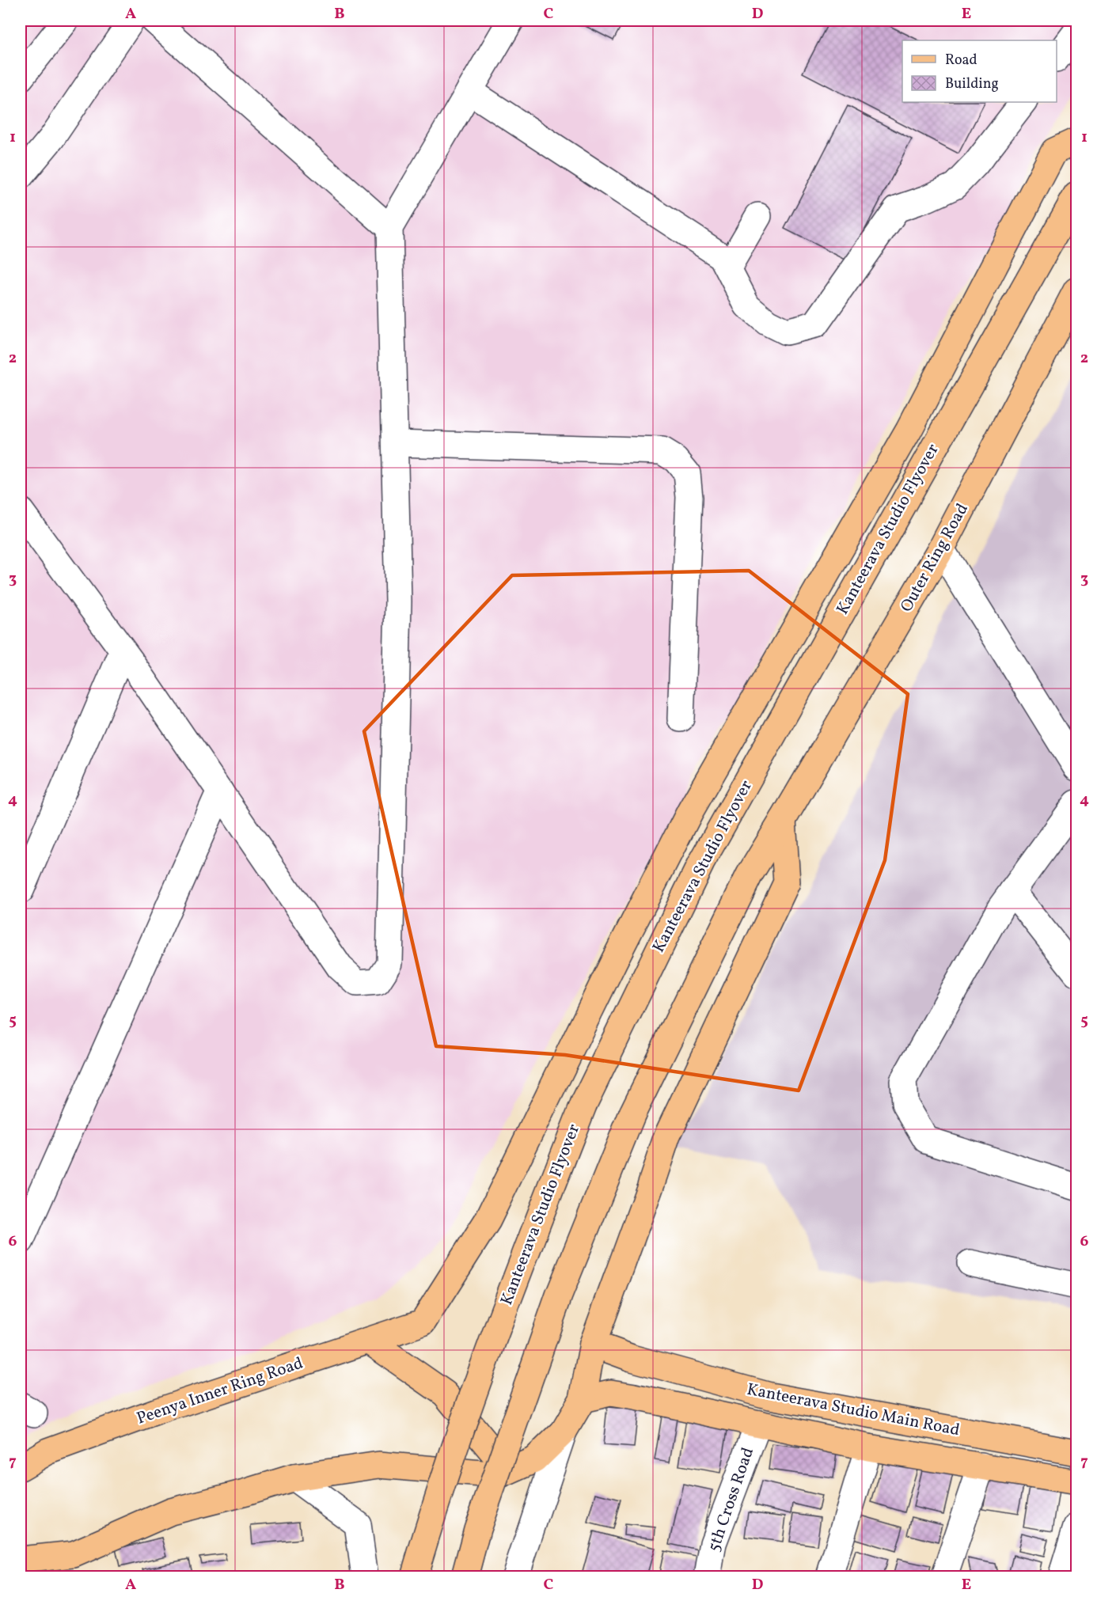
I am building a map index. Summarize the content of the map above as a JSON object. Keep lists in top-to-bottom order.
{
  "streets": {
    "main road": [
      "Kanteerava Studio Flyover",
      "Outer Ring Road",
      "Peenya Inner Ring Road",
      "Kanteerava Studio Main Road"
    ],
    "street": ["5th Cross Road"]
  },
  "legend": ["Road", "Building"],
  "grid": {
    "columns": [
      "A",
      "B",
      "C",
      "D",
      "E"
    ],
    "rows": [
      "1",
      "2",
      "3",
      "4",
      "5",
      "6",
      "7"
    ]
  }
}
